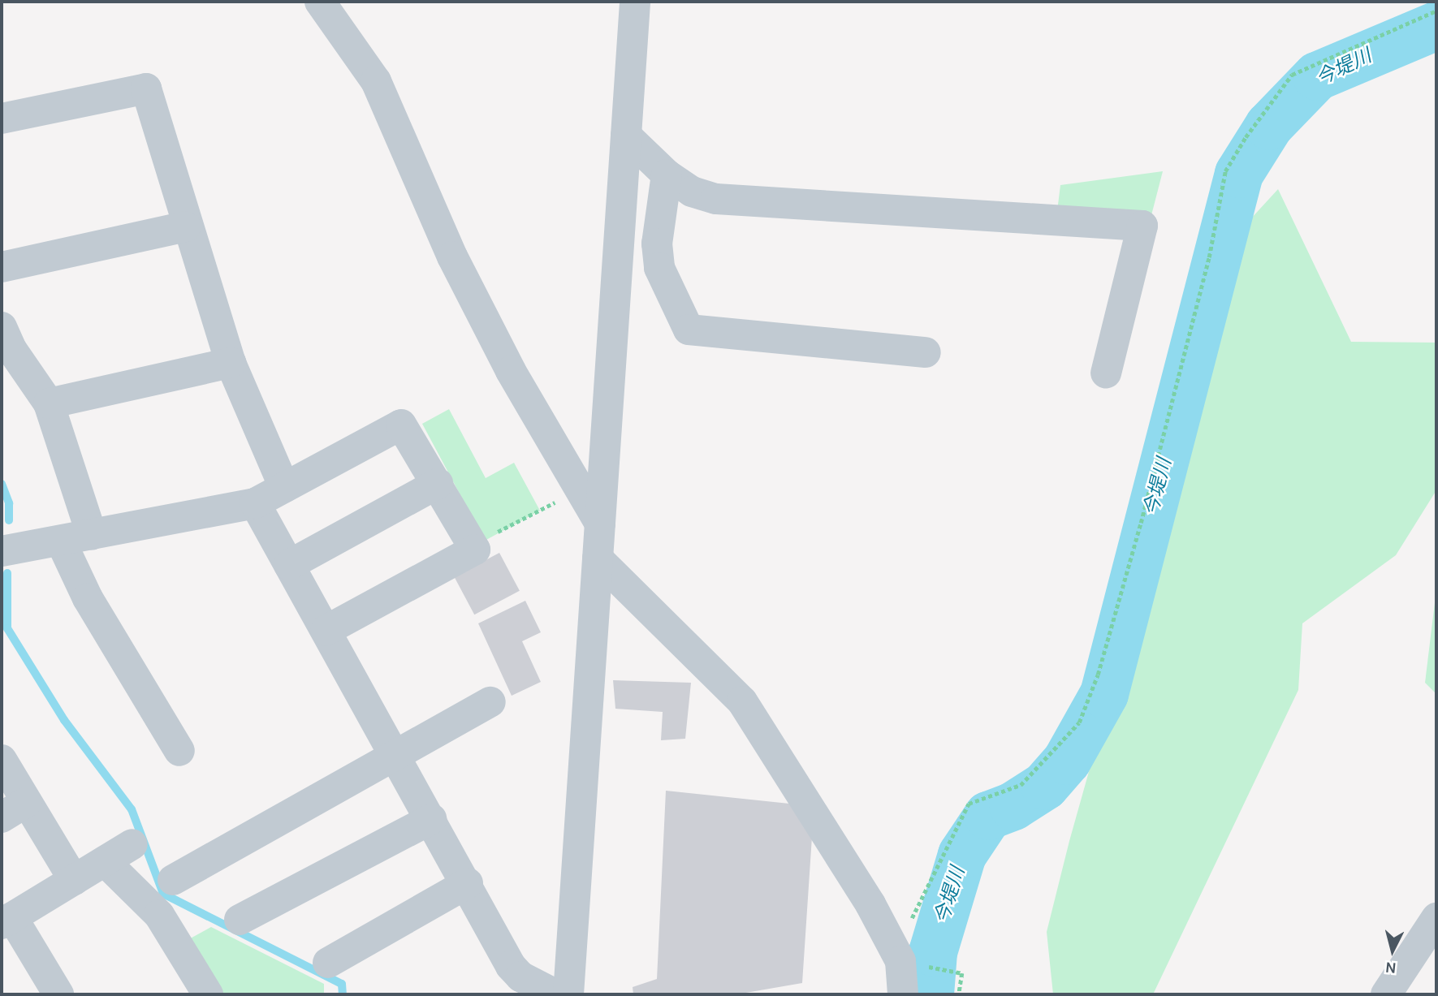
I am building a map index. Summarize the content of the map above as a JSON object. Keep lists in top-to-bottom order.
{
  "water": ["今堤川"],
  "north": "bottom"
}
